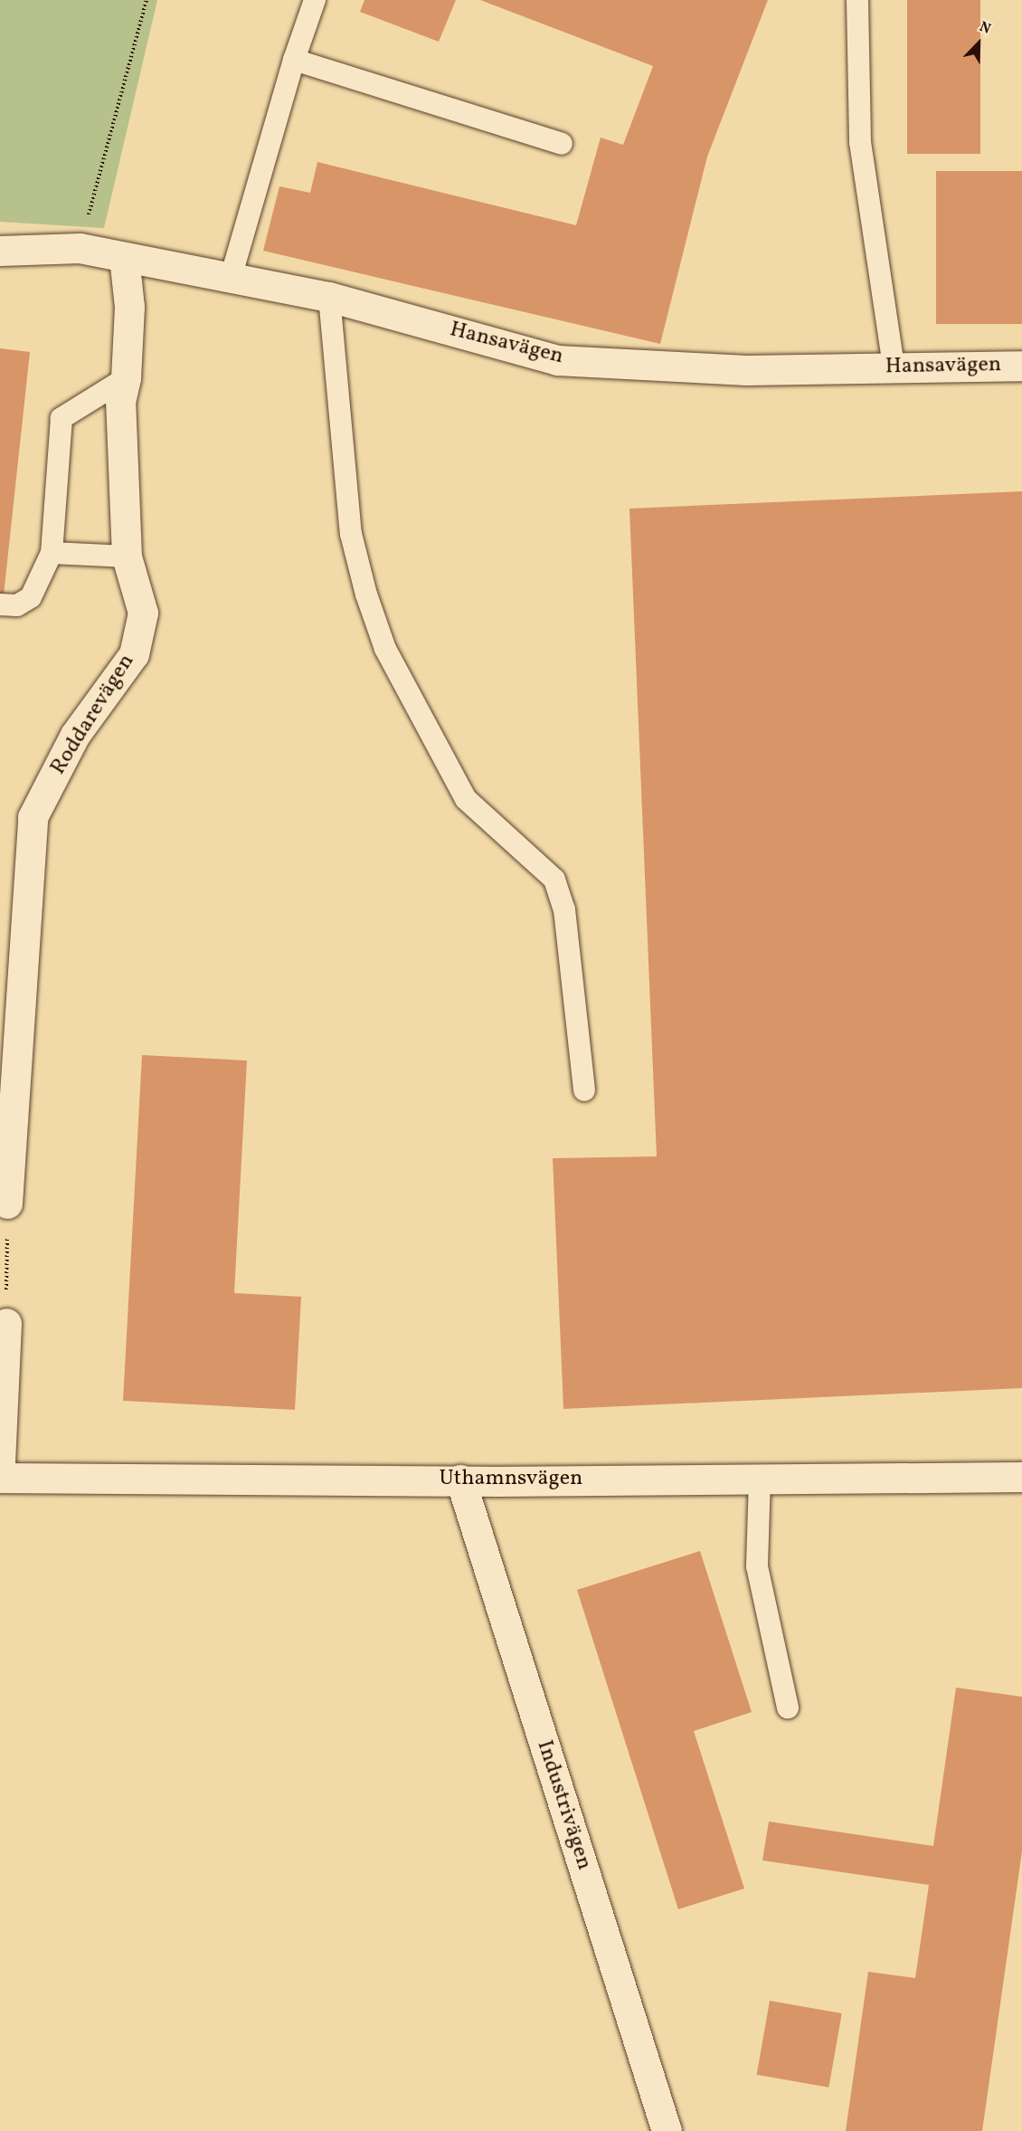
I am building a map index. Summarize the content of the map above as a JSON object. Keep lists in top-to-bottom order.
{
  "streets": {
    "street": [
      "Hansavägen",
      "Roddarevägen",
      "Uthamnsvägen",
      "Industrivägen"
    ]
  },
  "crossings": [
    ["Hansavägen", "Roddarevägen"],
    ["Uthamnsvägen", "Industrivägen"]
  ],
  "north": "top right"
}
